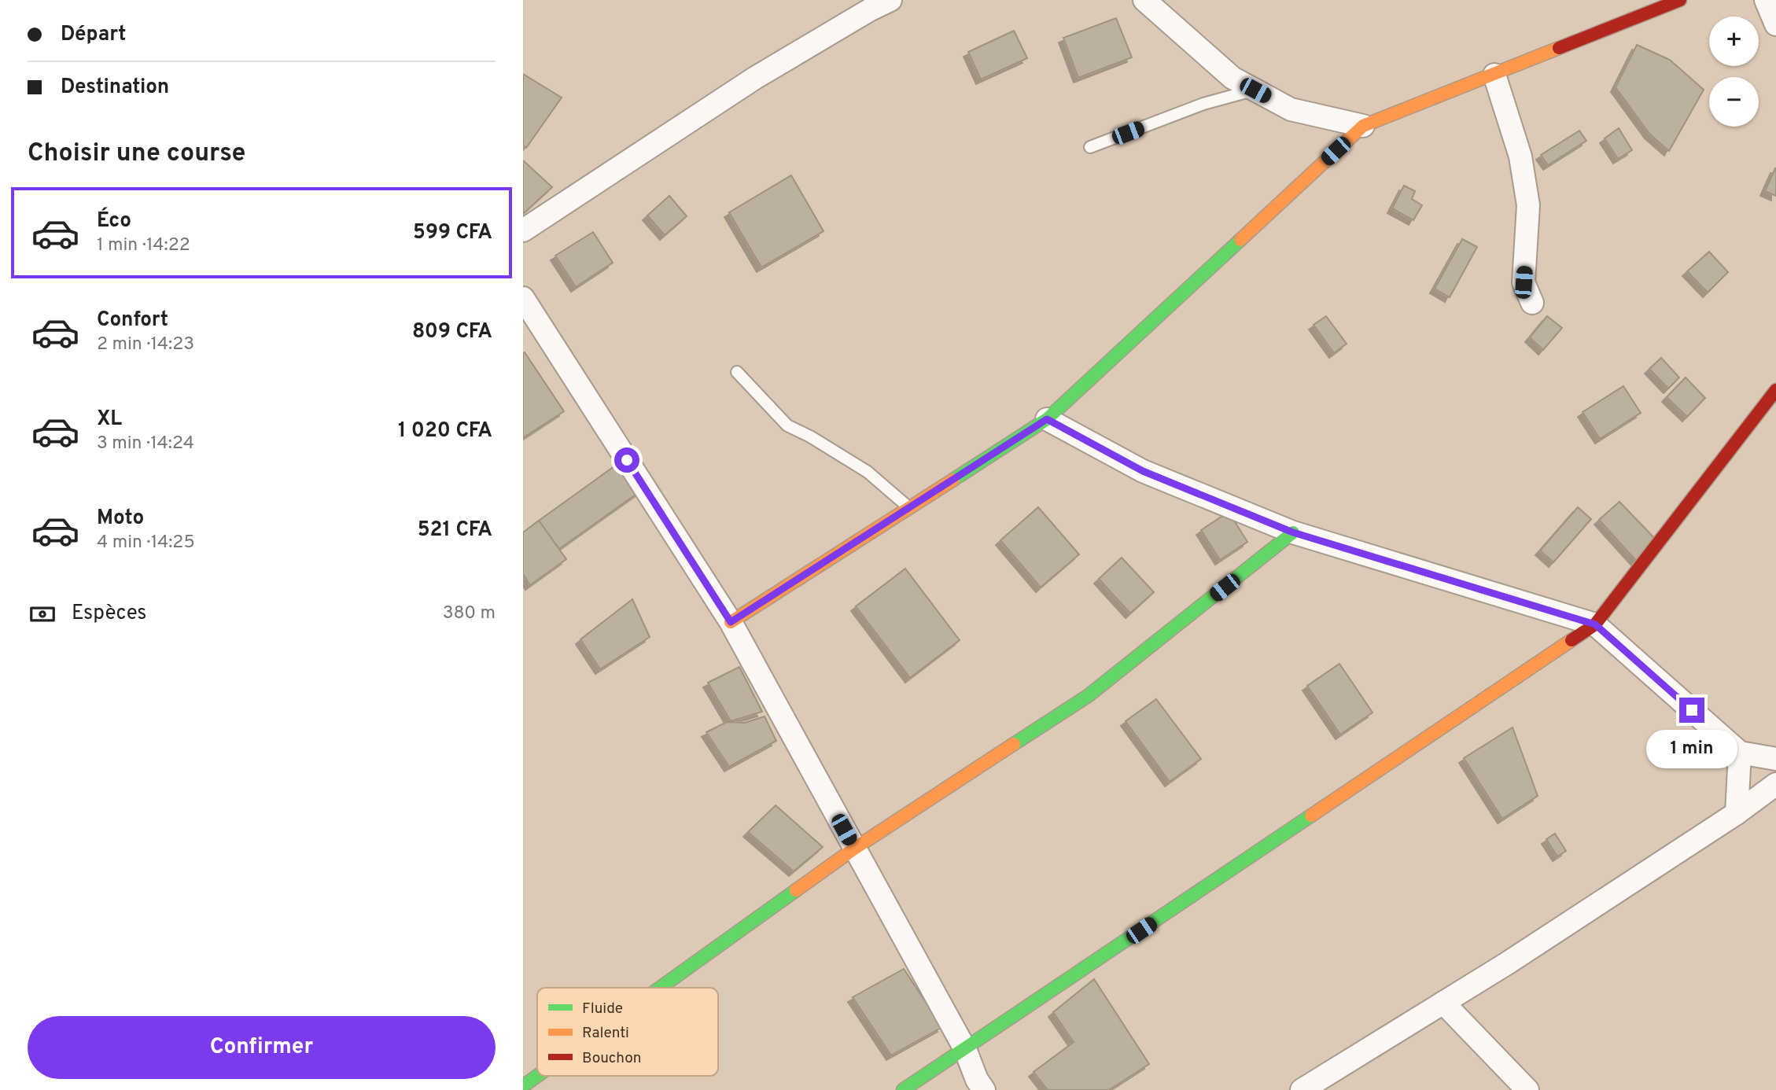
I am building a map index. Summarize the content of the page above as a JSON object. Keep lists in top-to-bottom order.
{
  "legend": ["Fluide", "Ralenti", "Bouchon"],
  "page": {
    "banner": ["Départ", "Destination"],
    "map_buttons": ["+", "−"],
    "heading": "Choisir une course",
    "list": [
      {
        "name": "Éco",
        "note": "1 min · 14:22",
        "value": "599 CFA"
      },
      {
        "name": "Confort",
        "note": "2 min · 14:23",
        "value": "809 CFA"
      },
      {
        "name": "XL",
        "note": "3 min · 14:24",
        "value": "1 020 CFA"
      },
      {
        "name": "Moto",
        "note": "4 min · 14:25",
        "value": "521 CFA"
      }
    ],
    "pay": ["Espèces", "380 m"],
    "bubble": "1 min",
    "buttons": "Confirmer"
  }
}
